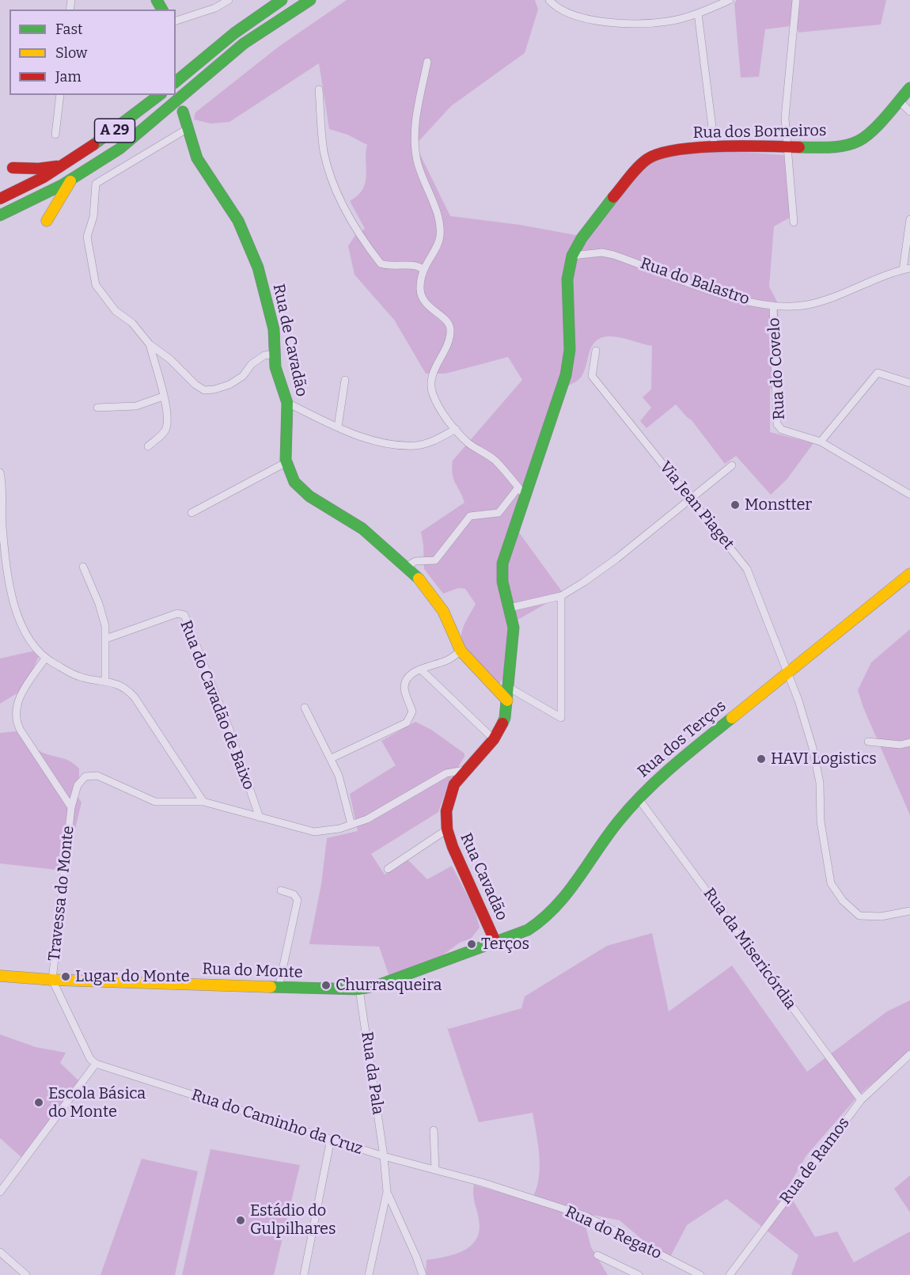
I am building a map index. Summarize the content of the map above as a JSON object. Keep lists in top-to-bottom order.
{
  "streets": {
    "main road": [
      "A 29",
      "Rua dos Borneiros",
      "Rua de Cavadão",
      "Rua dos Terços",
      "Rua Cavadão",
      "Rua do Monte"
    ],
    "street": [
      "Rua do Balastro",
      "Rua do Covelo",
      "Via Jean Piaget",
      "Rua do Cavadão de Baixo",
      "Travessa do Monte",
      "Rua da Misericórdia",
      "Rua da Pala",
      "Rua do Caminho da Cruz",
      "Rua de Ramos",
      "Rua do Regato"
    ]
  },
  "crossings": [
    ["Rua dos Borneiros", "Rua do Balastro"],
    ["Rua dos Borneiros", "Rua Cavadão"],
    ["Rua do Balastro", "Rua do Covelo"],
    ["Rua de Cavadão", "Rua Cavadão"],
    ["Via Jean Piaget", "Rua dos Terços"],
    ["Rua dos Terços", "Rua Cavadão"],
    ["Rua dos Terços", "Rua da Misericórdia"],
    ["Rua dos Terços", "Rua do Monte"],
    ["Rua Cavadão", "Rua do Monte"],
    ["Travessa do Monte", "Rua do Monte"],
    ["Rua da Misericórdia", "Rua de Ramos"],
    ["Rua do Monte", "Rua da Pala"],
    ["Rua da Pala", "Rua do Caminho da Cruz"],
    ["Rua do Caminho da Cruz", "Rua do Regato"]
  ],
  "places": [
    "Monstter",
    "HAVI Logistics",
    "Terços",
    "Lugar do Monte",
    "Churrasqueira",
    "Escola Básica do Monte",
    "Estádio do Gulpilhares"
  ],
  "legend": ["Fast", "Slow", "Jam"]
}
